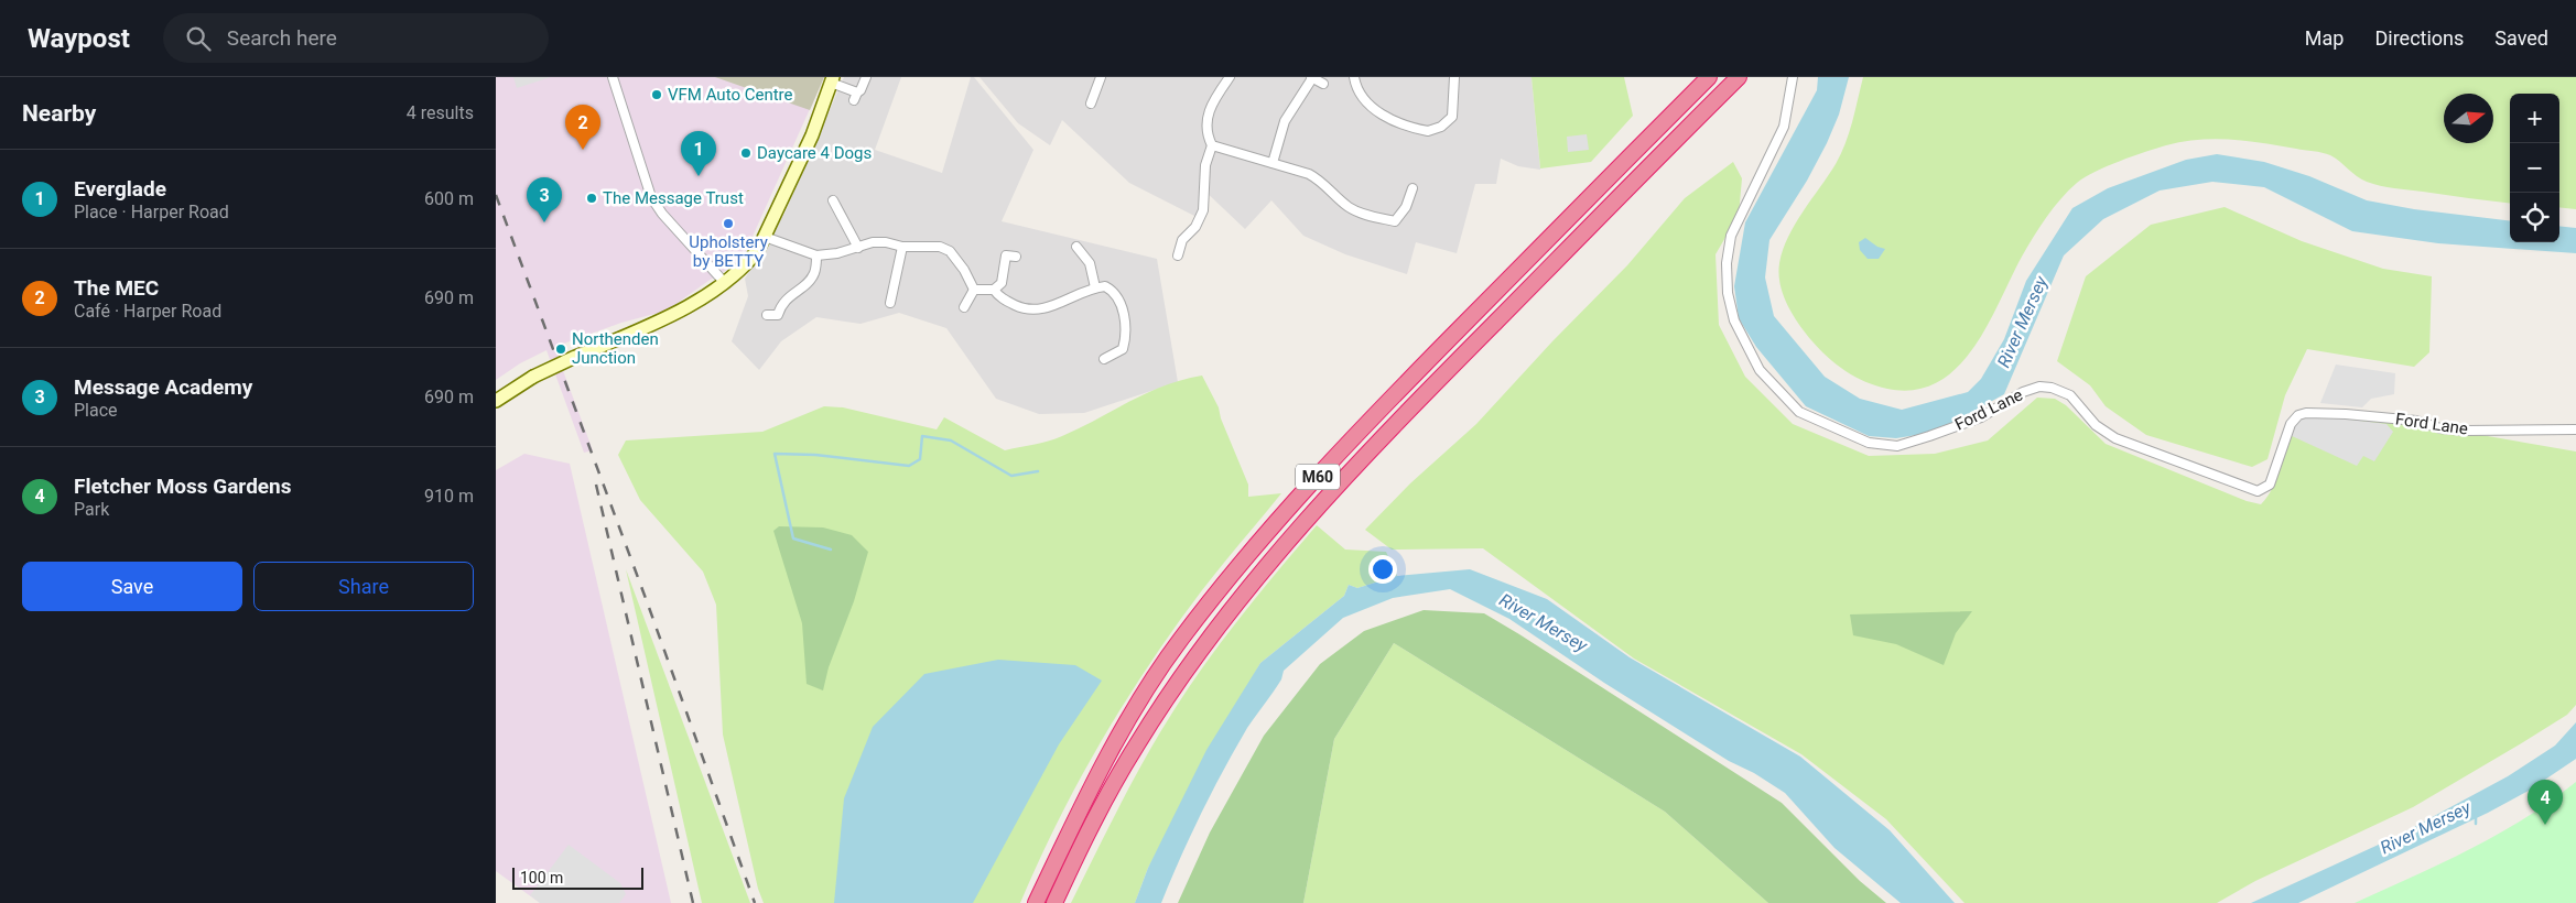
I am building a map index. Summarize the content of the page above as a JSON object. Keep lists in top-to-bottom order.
{
  "streets": {
    "highway": ["M60"],
    "street": ["Ford Lane"]
  },
  "water": ["River Mersey"],
  "places": [
    "VFM Auto Centre",
    "Daycare 4 Dogs",
    "The Message Trust",
    "Upholstery by BETTY",
    "Northenden Junction"
  ],
  "scale_bar": "100 m",
  "north": "right",
  "page": {
    "header": "Waypost",
    "search": "Search here",
    "nav": ["Map", "Directions", "Saved"],
    "heading": ["Nearby", "4 results"],
    "map_buttons": ["+", "−"],
    "pins": [
      "2",
      "1",
      "3",
      "4"
    ],
    "list": [
      {
        "mark": "1",
        "name": "Everglade",
        "note": "Place · Harper Road",
        "value": "600 m"
      },
      {
        "mark": "2",
        "name": "The MEC",
        "note": "Café · Harper Road",
        "value": "690 m"
      },
      {
        "mark": "3",
        "name": "Message Academy",
        "note": "Place",
        "value": "690 m"
      },
      {
        "mark": "4",
        "name": "Fletcher Moss Gardens",
        "note": "Park",
        "value": "910 m"
      }
    ],
    "buttons": ["Save", "Share"],
    "scale": "100 m"
  }
}
